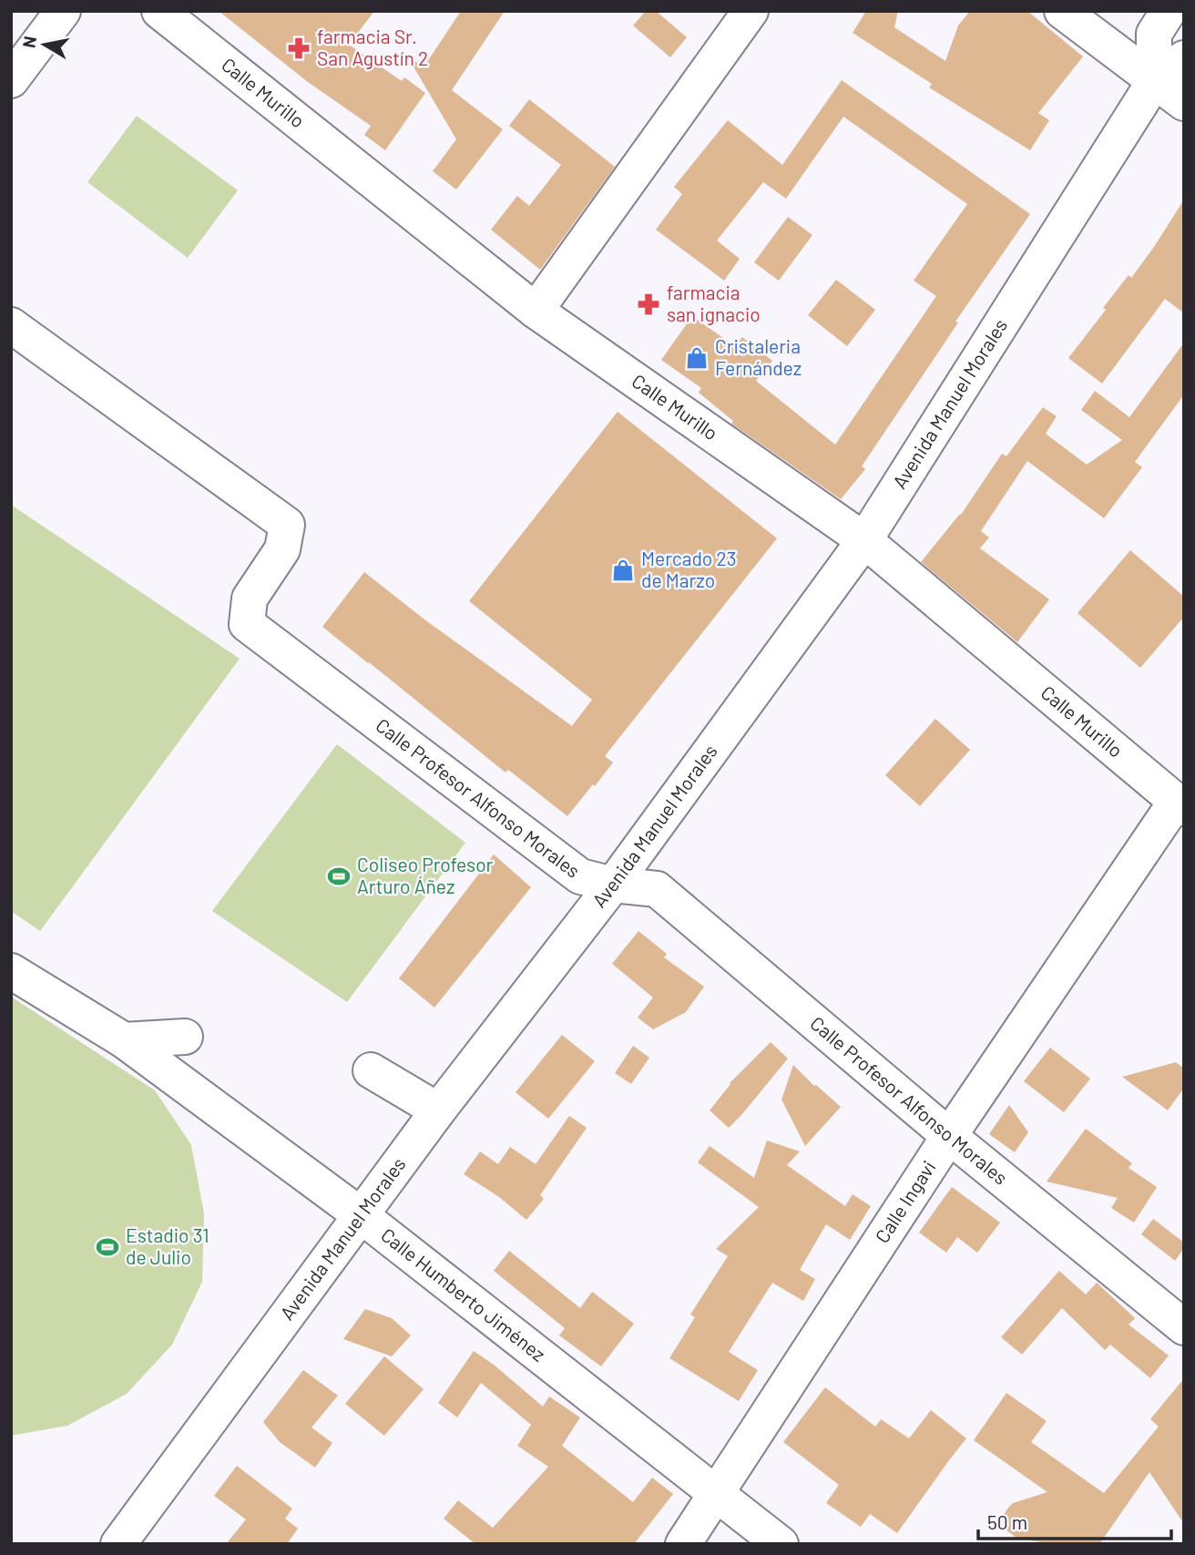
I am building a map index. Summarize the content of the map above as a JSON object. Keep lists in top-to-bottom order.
{
  "streets": {
    "street": [
      "Calle Murillo",
      "Avenida Manuel Morales",
      "Calle Profesor Alfonso Morales",
      "Calle Ingavi",
      "Calle Humberto Jiménez"
    ]
  },
  "crossings": [
    ["Calle Murillo", "Avenida Manuel Morales"],
    ["Calle Murillo", "Calle Ingavi"],
    ["Avenida Manuel Morales", "Calle Profesor Alfonso Morales"],
    ["Avenida Manuel Morales", "Calle Humberto Jiménez"],
    ["Calle Profesor Alfonso Morales", "Calle Ingavi"],
    ["Calle Ingavi", "Calle Humberto Jiménez"]
  ],
  "places": {
    "pharmacy": ["farmacia Sr. San Agustín 2", "farmacia san ignacio"],
    "shop": ["Cristaleria Fernández", "Mercado 23 de Marzo"],
    "sports": ["Coliseo Profesor Arturo Áñez", "Estadio 31 de Julio"]
  },
  "scale_bar": "50 m",
  "north": "left"
}
